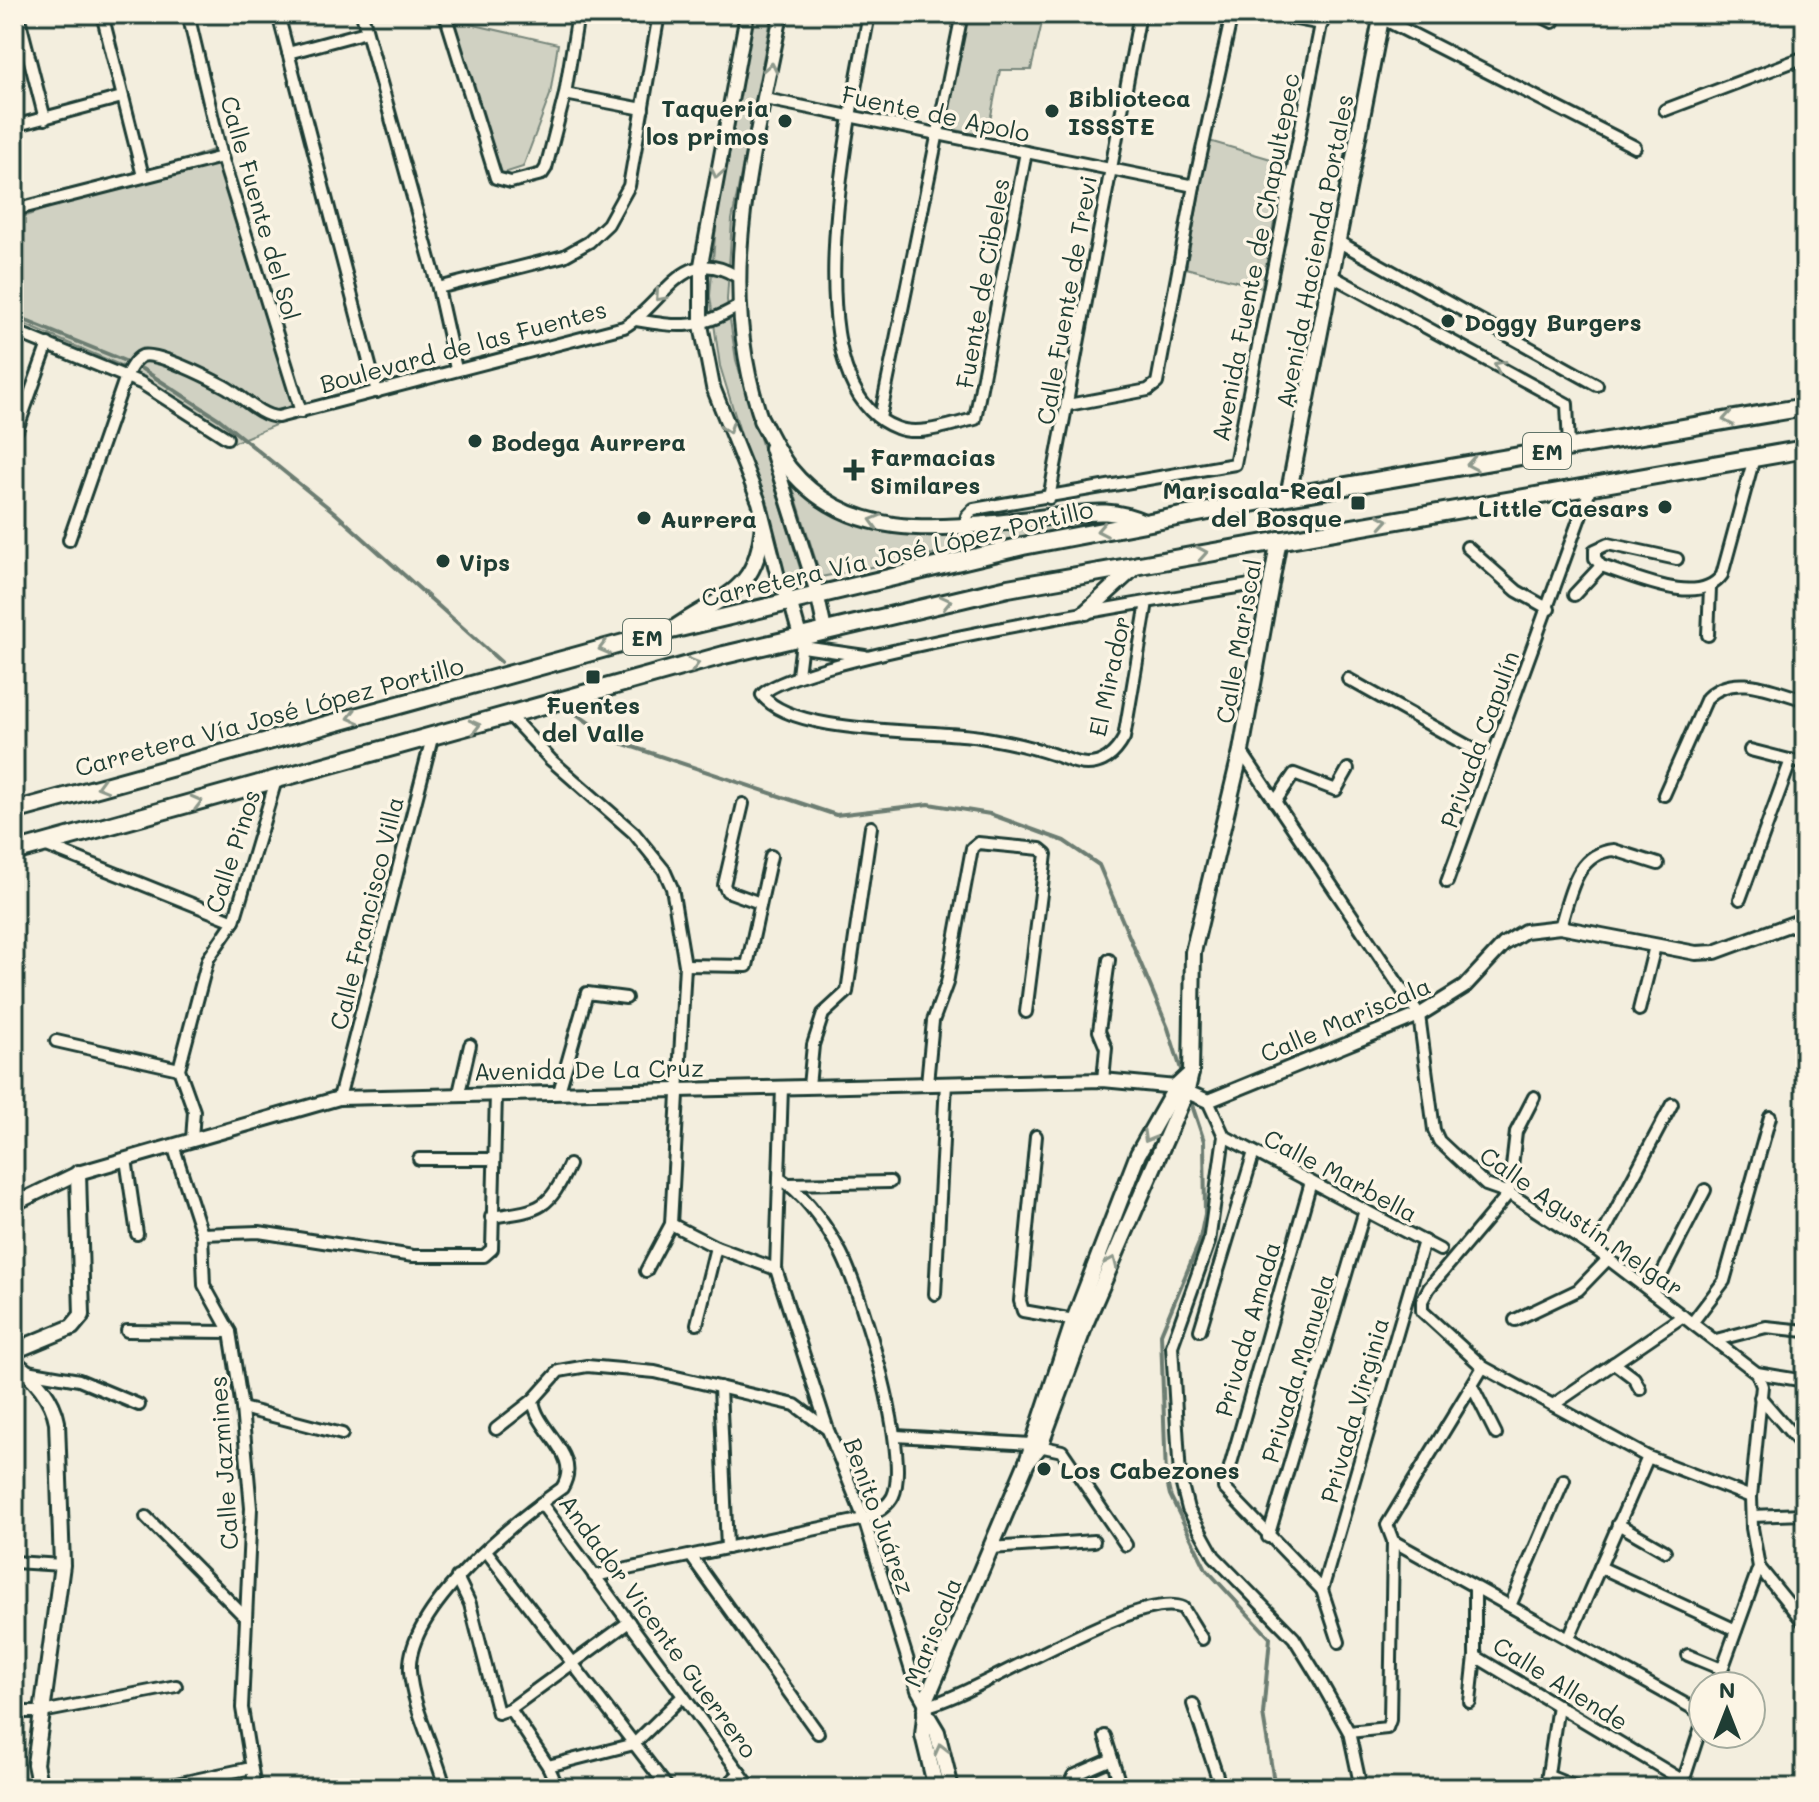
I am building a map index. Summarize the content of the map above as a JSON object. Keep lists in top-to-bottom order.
{
  "streets": {
    "main road": [
      "Avenida Hacienda Portales",
      "EM",
      "Carretera Vía José López Portillo",
      "Calle Mariscal",
      "Mariscala"
    ],
    "street": [
      "Fuente de Apolo",
      "Calle Fuente del Sol",
      "Avenida Fuente de Chapultepec",
      "Fuente de Cibeles",
      "Calle Fuente de Trevi",
      "Boulevard de las Fuentes",
      "El Mirador",
      "Privada Capulín",
      "Calle Pinos",
      "Calle Francisco Villa",
      "Calle Mariscala",
      "Avenida De La Cruz",
      "Calle Marbella",
      "Calle Agustín Melgar",
      "Privada Amada",
      "Privada Manuela",
      "Privada Virginia",
      "Calle Jazmines",
      "Benito Juárez",
      "Andador Vicente Guerrero",
      "Calle Allende"
    ]
  },
  "crossings": [
    ["Fuente de Apolo", "Fuente de Cibeles"],
    ["Fuente de Apolo", "Calle Fuente de Trevi"],
    ["Calle Fuente del Sol", "Boulevard de las Fuentes"],
    ["Avenida Hacienda Portales", "Carretera Vía José López Portillo"],
    ["Avenida Fuente de Chapultepec", "Calle Fuente de Trevi"],
    ["EM", "Calle Mariscal"],
    ["EM", "Privada Capulín"],
    ["EM", "Calle Pinos"],
    ["EM", "Calle Francisco Villa"],
    ["Calle Mariscal", "Calle Agustín Melgar"],
    ["Calle Francisco Villa", "Avenida De La Cruz"],
    ["Calle Mariscala", "Calle Agustín Melgar"],
    ["Avenida De La Cruz", "Calle Jazmines"],
    ["Avenida De La Cruz", "Benito Juárez"],
    ["Calle Marbella", "Privada Amada"],
    ["Calle Marbella", "Privada Manuela"],
    ["Calle Marbella", "Privada Virginia"],
    ["Privada Amada", "Privada Manuela"],
    ["Benito Juárez", "Mariscala"]
  ],
  "places": {
    "other": [
      "Biblioteca ISSSTE",
      "Taqueria los primos",
      "Doggy Burgers",
      "Bodega Aurrera",
      "Little Caesars",
      "Aurrera",
      "Vips",
      "Los Cabezones"
    ],
    "health": ["Farmacias Similares"],
    "transit": ["Mariscala-Real del Bosque", "Fuentes del Valle"]
  },
  "north": "top"
}
